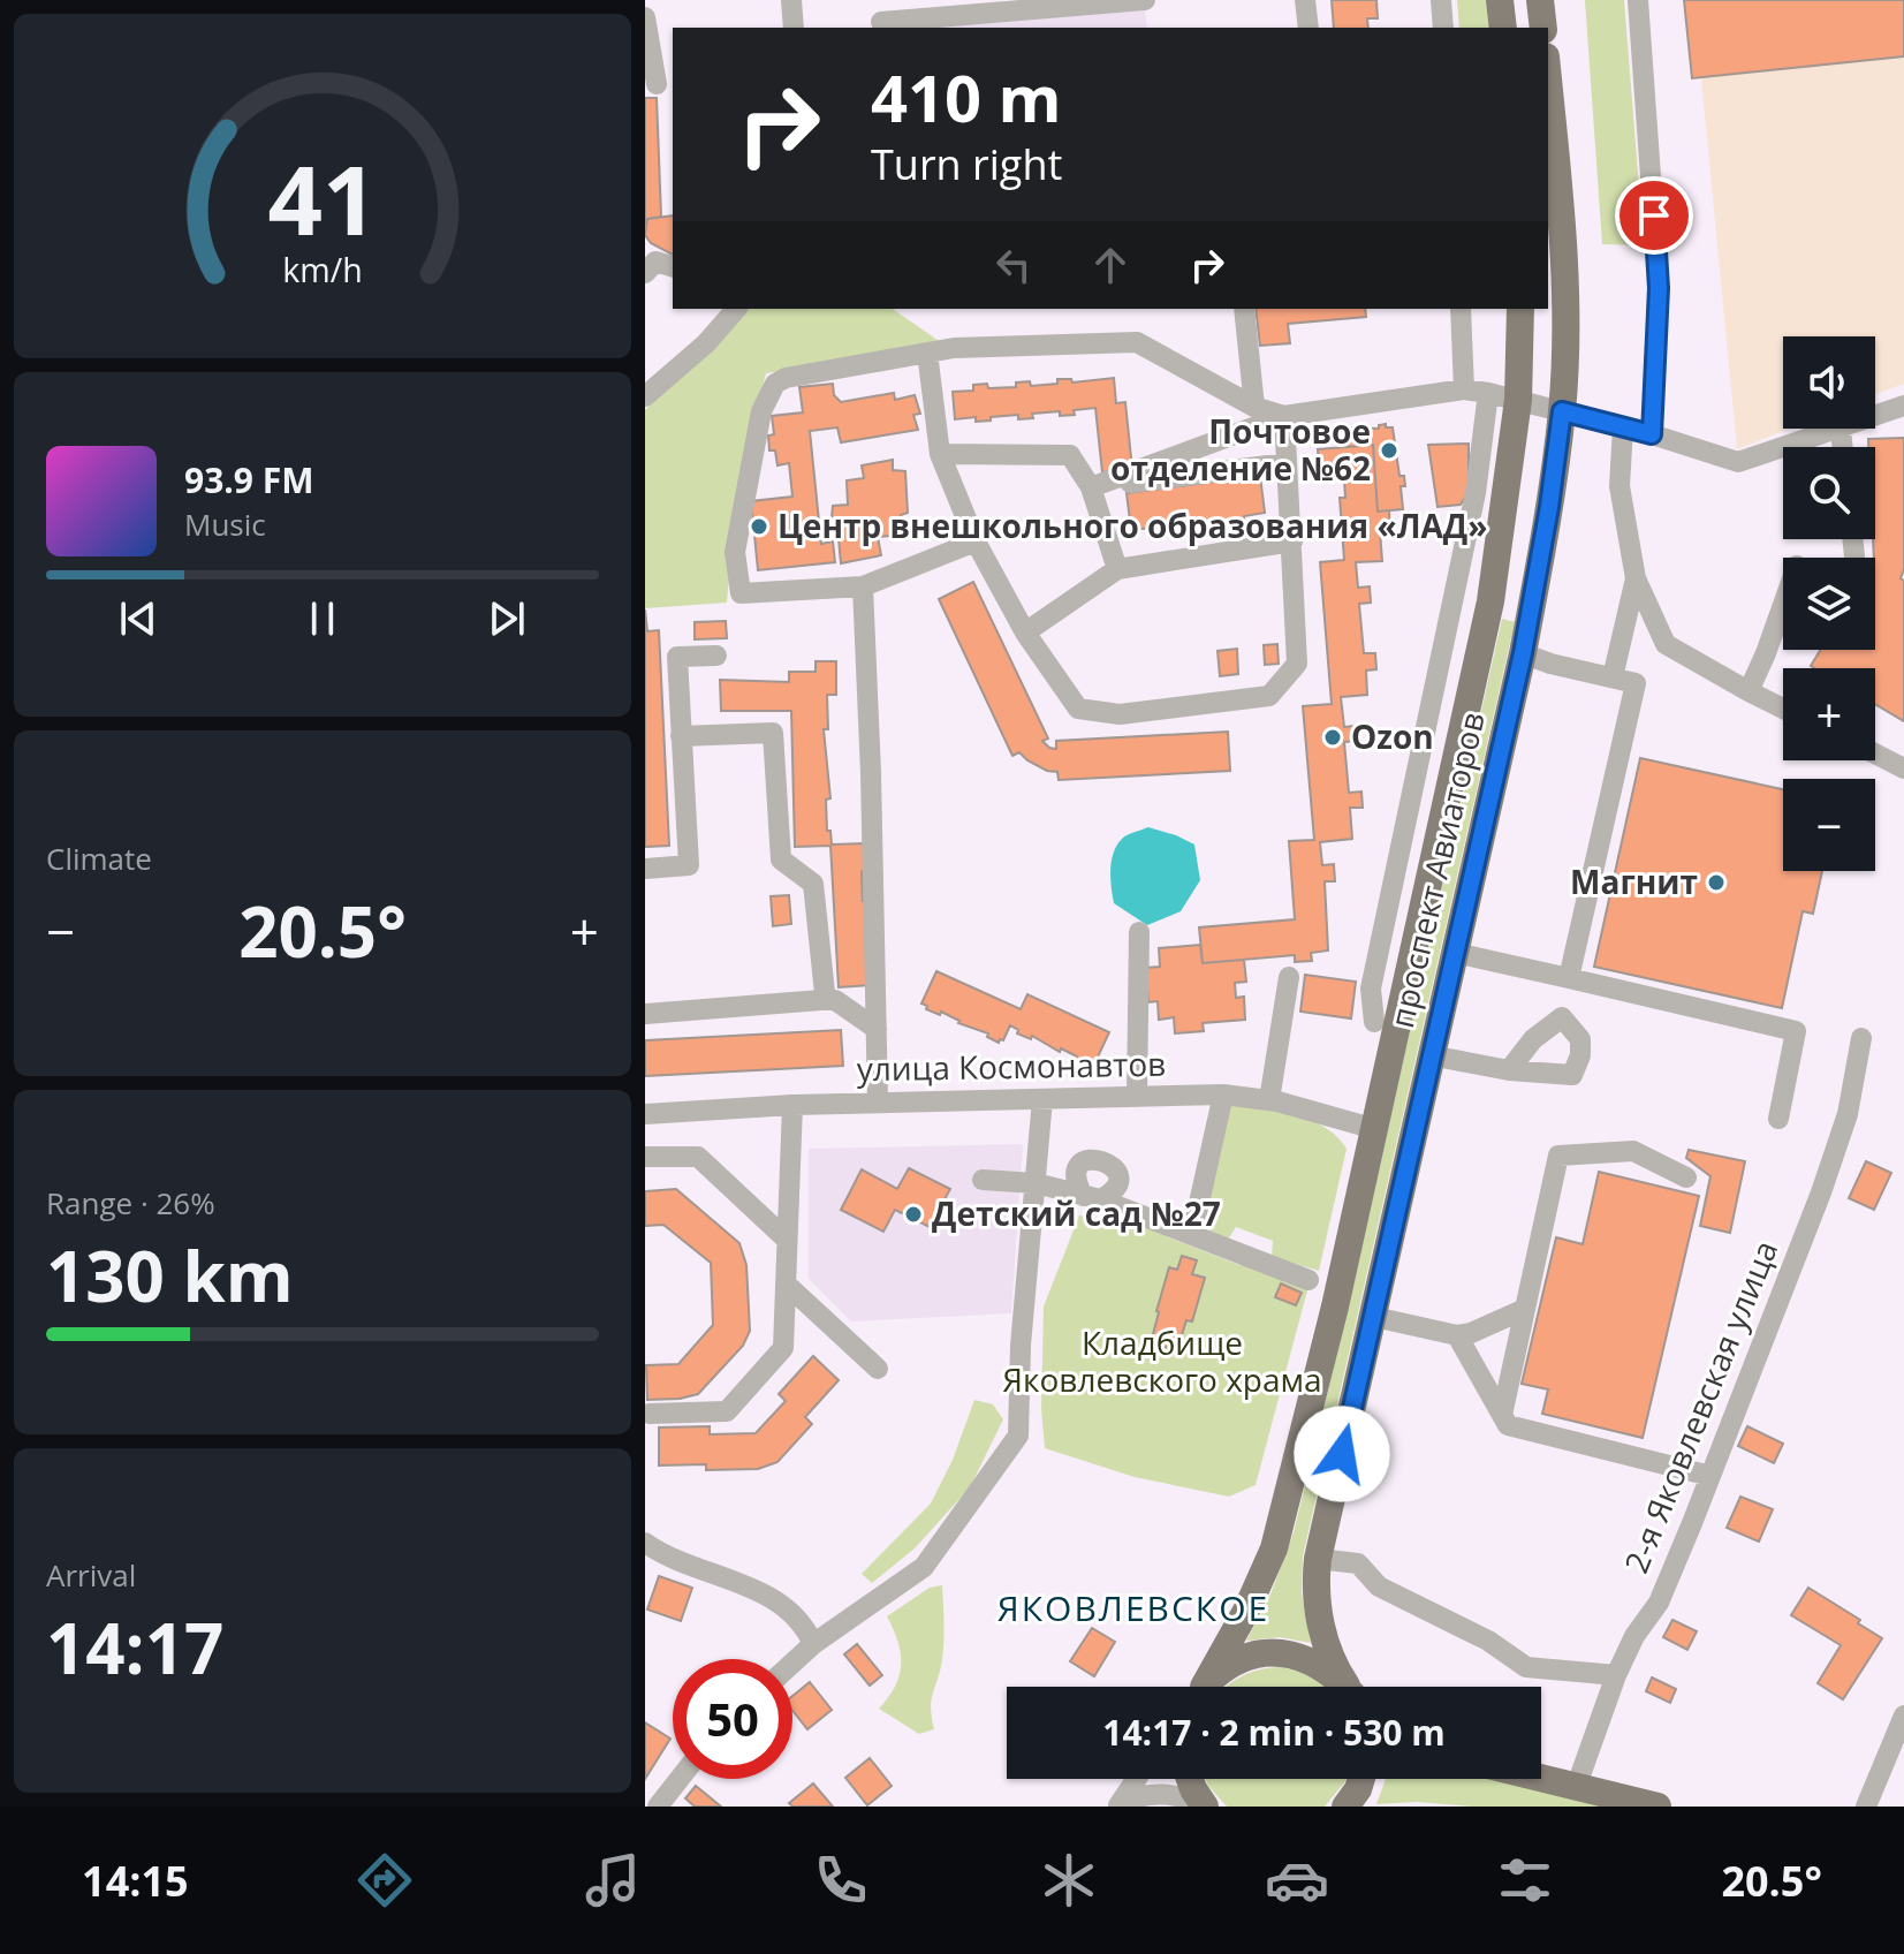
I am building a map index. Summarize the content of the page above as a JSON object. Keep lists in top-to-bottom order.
{
  "streets": {
    "main road": ["проспект Авиаторов"],
    "street": ["улица Космонавтов", "2-я Яковлевская улица"]
  },
  "crossings": [
    ["проспект Авиаторов", "улица Космонавтов"]
  ],
  "districts": ["ЯКОВЛЕВСКОЕ"],
  "parks": ["Кладбище Яковлевского храма"],
  "places": [
    "Почтовое отделение №62",
    "Центр внешкольного образования «ЛАД»",
    "Ozon",
    "Магнит",
    "Детский сад №27"
  ],
  "page": {
    "turn": ["410 m", "Turn right"],
    "map_buttons": ["+", "−"],
    "song": ["93.9 FM", "Music"],
    "tile": [
      "Climate",
      ["Range · 26%", "130 km"],
      ["Arrival", "14:17"]
    ],
    "heat": ["−", "20.5°", "+"],
    "limit": "50",
    "trip": "14:17 · 2 min · 530 m",
    "tabs": ["14:15", "20.5°"],
    "gauge": ["41", "km/h"]
  }
}
